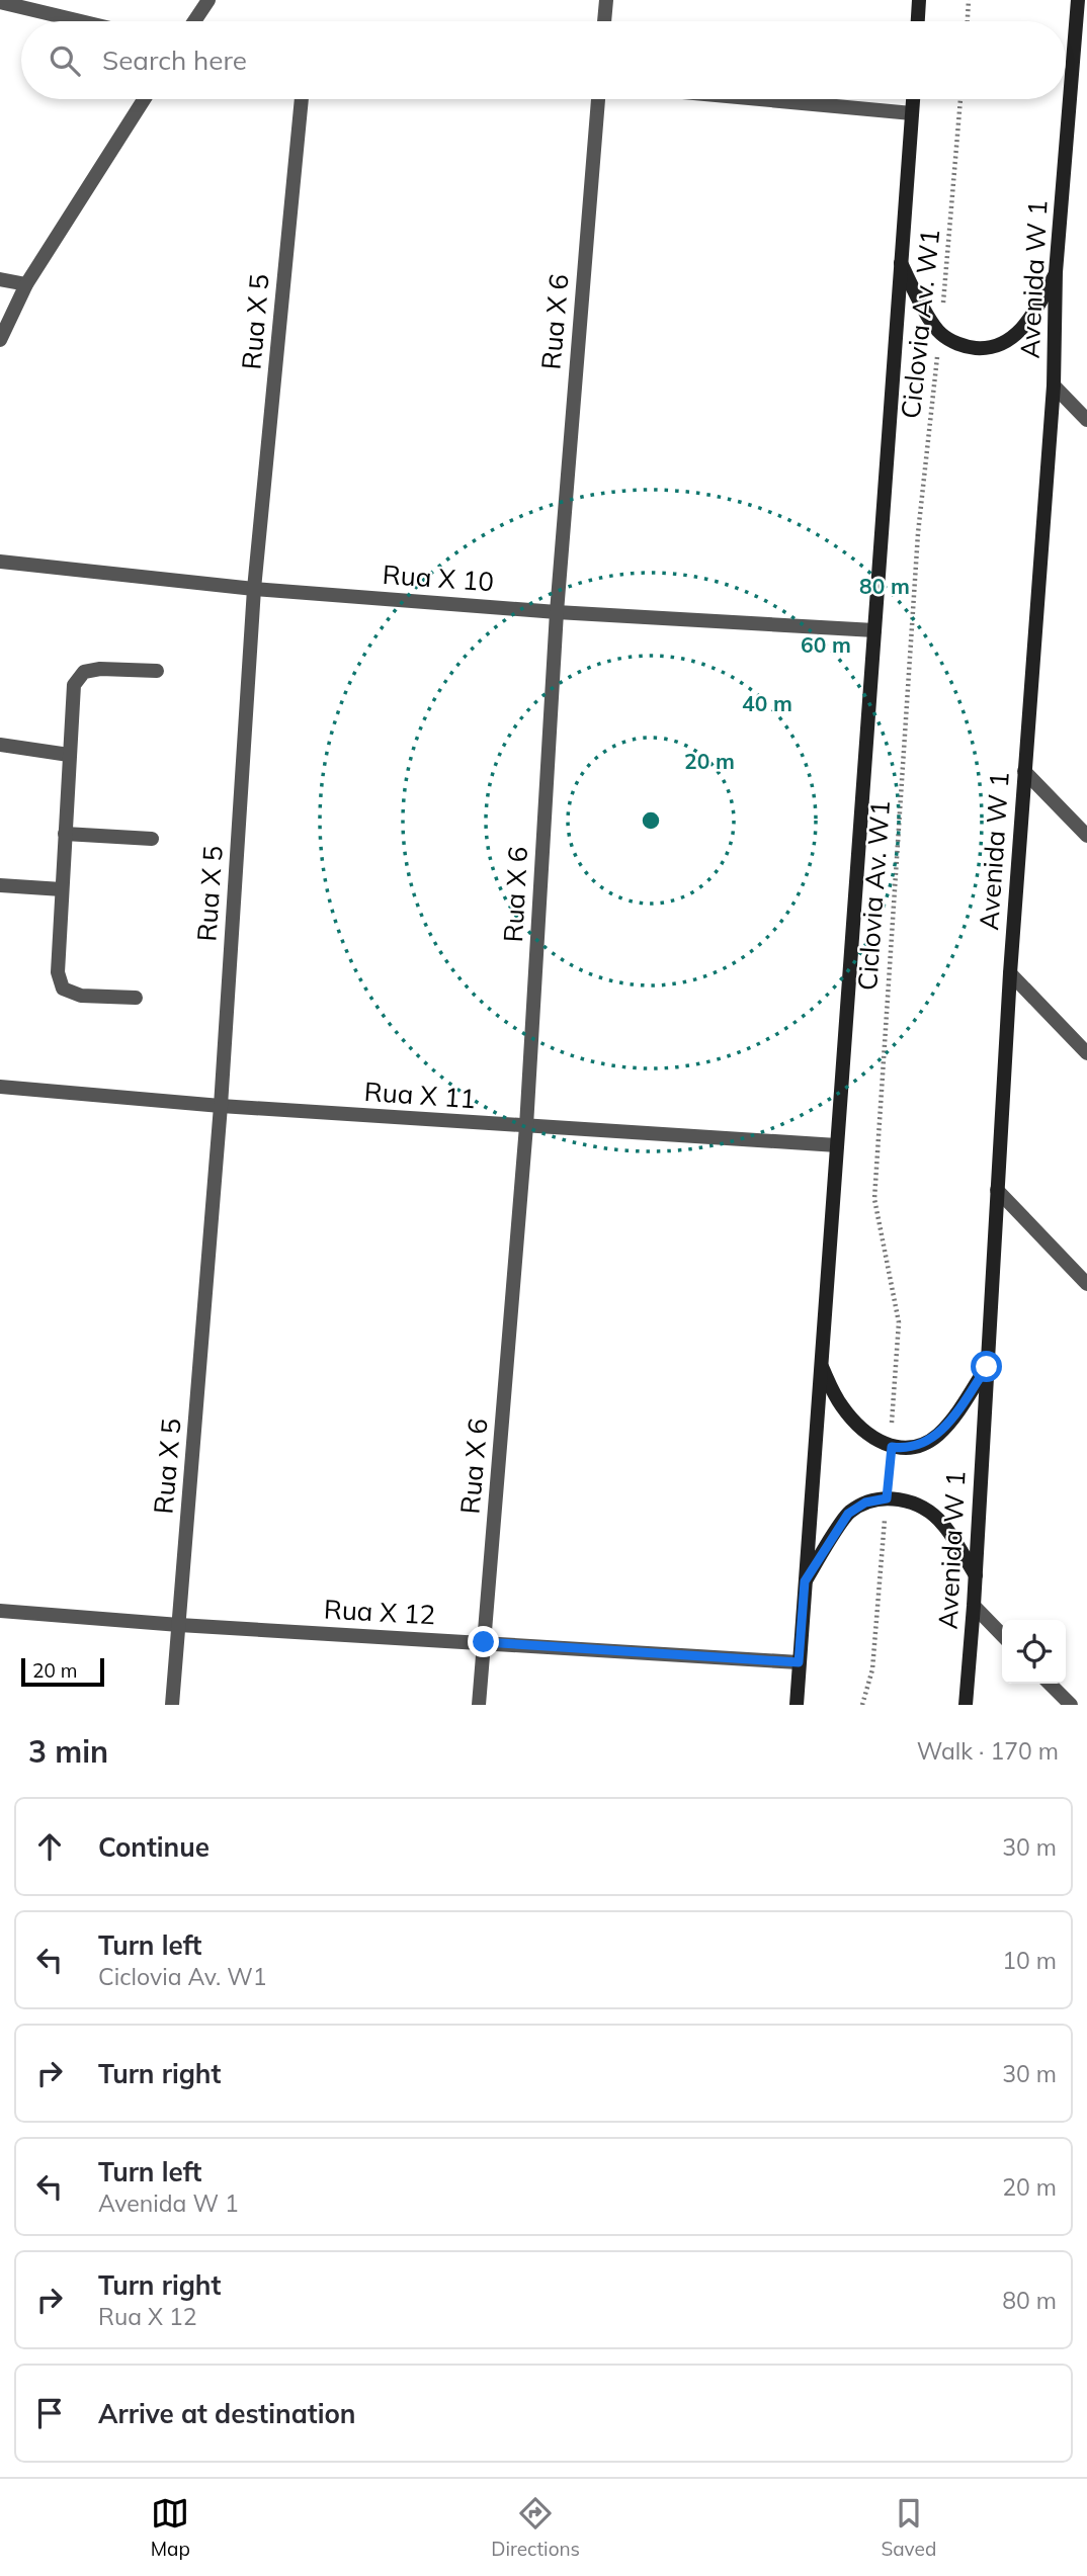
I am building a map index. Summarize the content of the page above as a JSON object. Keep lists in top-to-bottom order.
{
  "streets": {
    "main road": ["Avenida W 1"],
    "street": [
      "Rua X 5",
      "Rua X 6",
      "Rua X 10",
      "Rua X 11",
      "Rua X 12"
    ],
    "path": ["Ciclovia Av. W1"]
  },
  "crossings": [
    ["Rua X 5", "Rua X 10"],
    ["Rua X 5", "Rua X 11"],
    ["Rua X 5", "Rua X 12"],
    ["Rua X 6", "Rua X 10"],
    ["Rua X 6", "Rua X 11"],
    ["Rua X 6", "Rua X 12"]
  ],
  "scale_bar": "20 m",
  "page": {
    "search": "Search here",
    "scale": "20 m",
    "heading": ["3 min", "Walk · 170 m"],
    "list": [
      ["Continue", "30 m"],
      ["Turn left", "Ciclovia Av. W1", "10 m"],
      ["Turn right", "30 m"],
      ["Turn left", "Avenida W 1", "20 m"],
      ["Turn right", "Rua X 12", "80 m"],
      "Arrive at destination"
    ],
    "nav": ["Map", "Directions", "Saved"]
  },
  "rings": [
    "80 m",
    "60 m",
    "40 m",
    "20 m"
  ]
}
